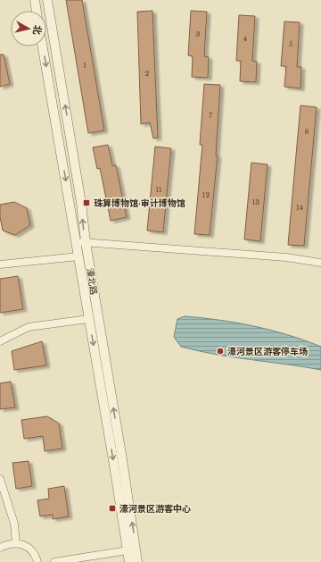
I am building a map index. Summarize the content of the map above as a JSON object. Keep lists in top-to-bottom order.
{
  "streets": {
    "street": ["濠北路"]
  },
  "places": {
    "transit": ["珠算博物馆·审计博物馆", "濠河景区游客中心"],
    "other": ["濠河景区游客停车场"]
  },
  "house_numbers": [
    "3",
    "4",
    "5",
    "1",
    "2",
    "7",
    "8",
    "11",
    "12",
    "13",
    "14"
  ],
  "north": "right"
}
